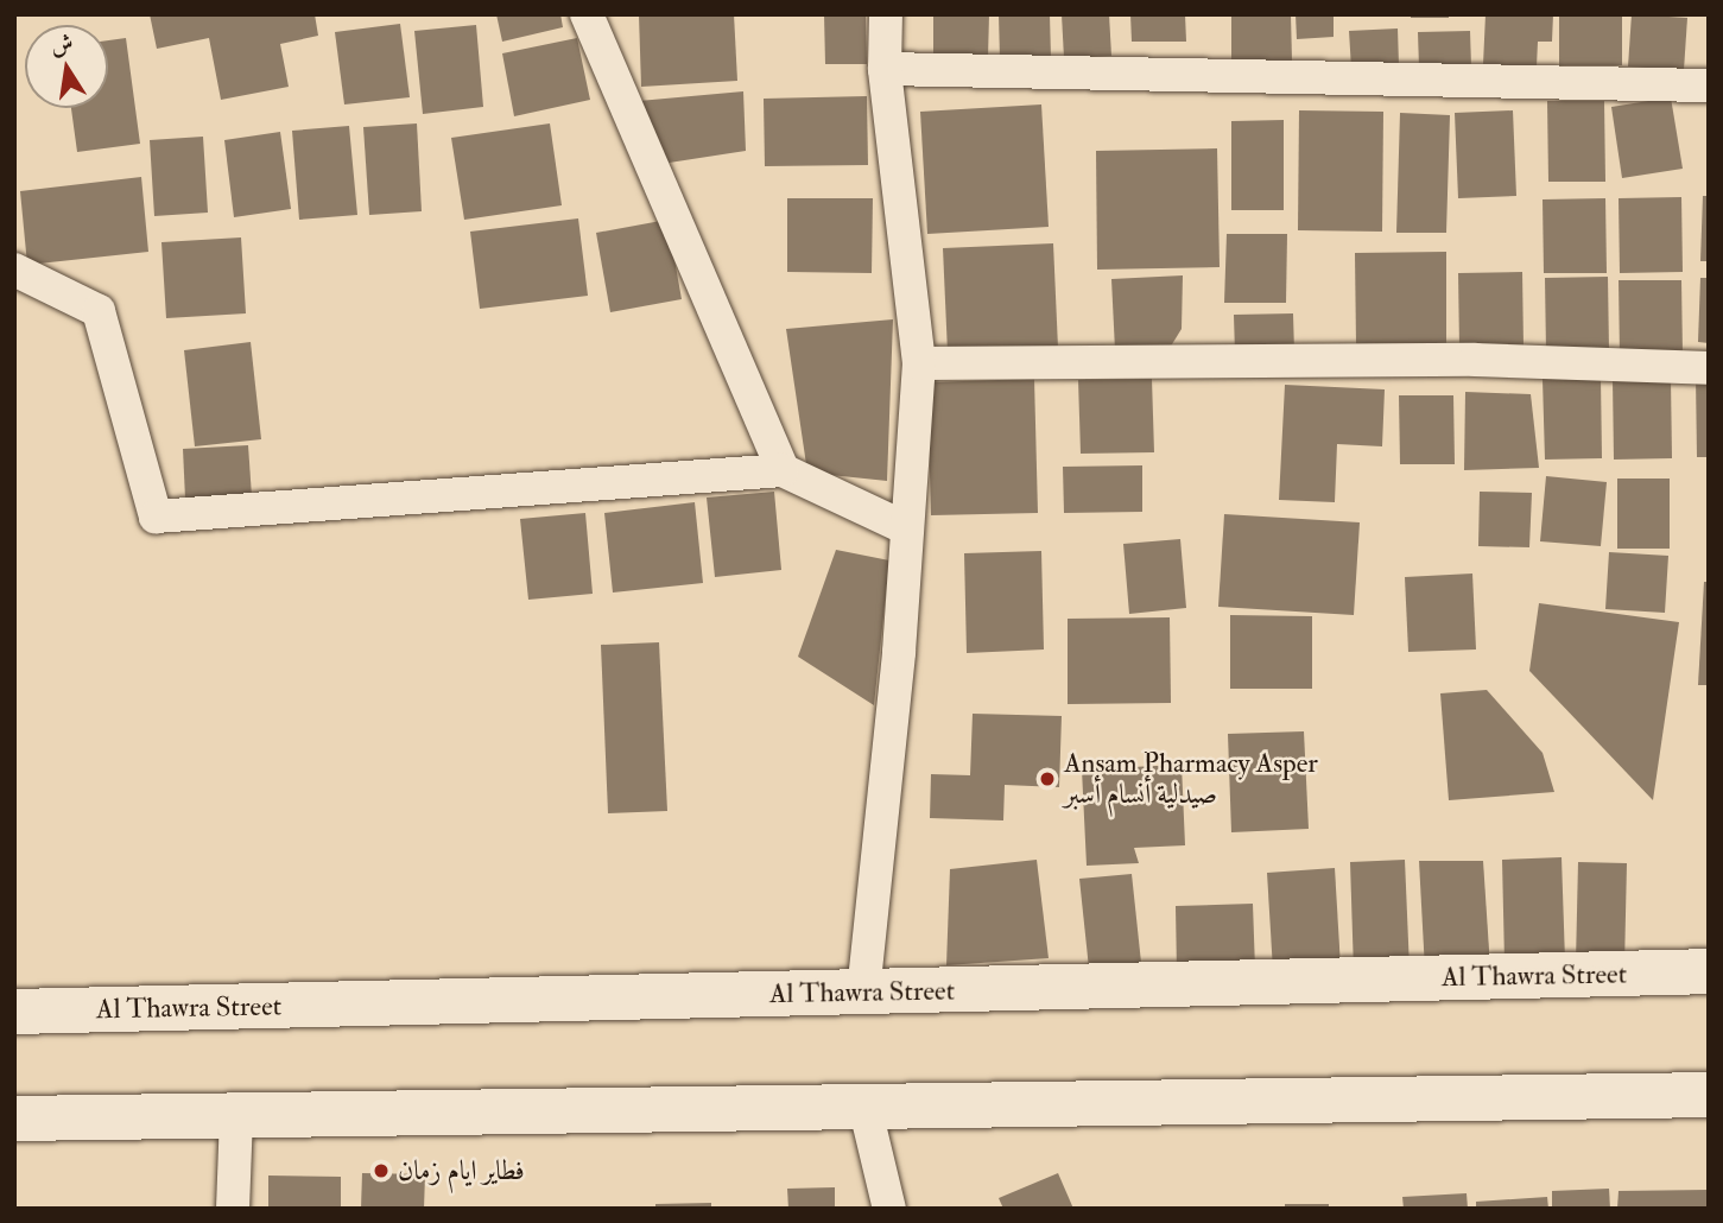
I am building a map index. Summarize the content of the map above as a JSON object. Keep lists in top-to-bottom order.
{
  "streets": {
    "main road": ["Al Thawra Street"]
  },
  "places": ["Ansam Pharmacy Asper صيدلية أنسام أسبر", "فطاير ايام زمان"],
  "north": "top"
}
